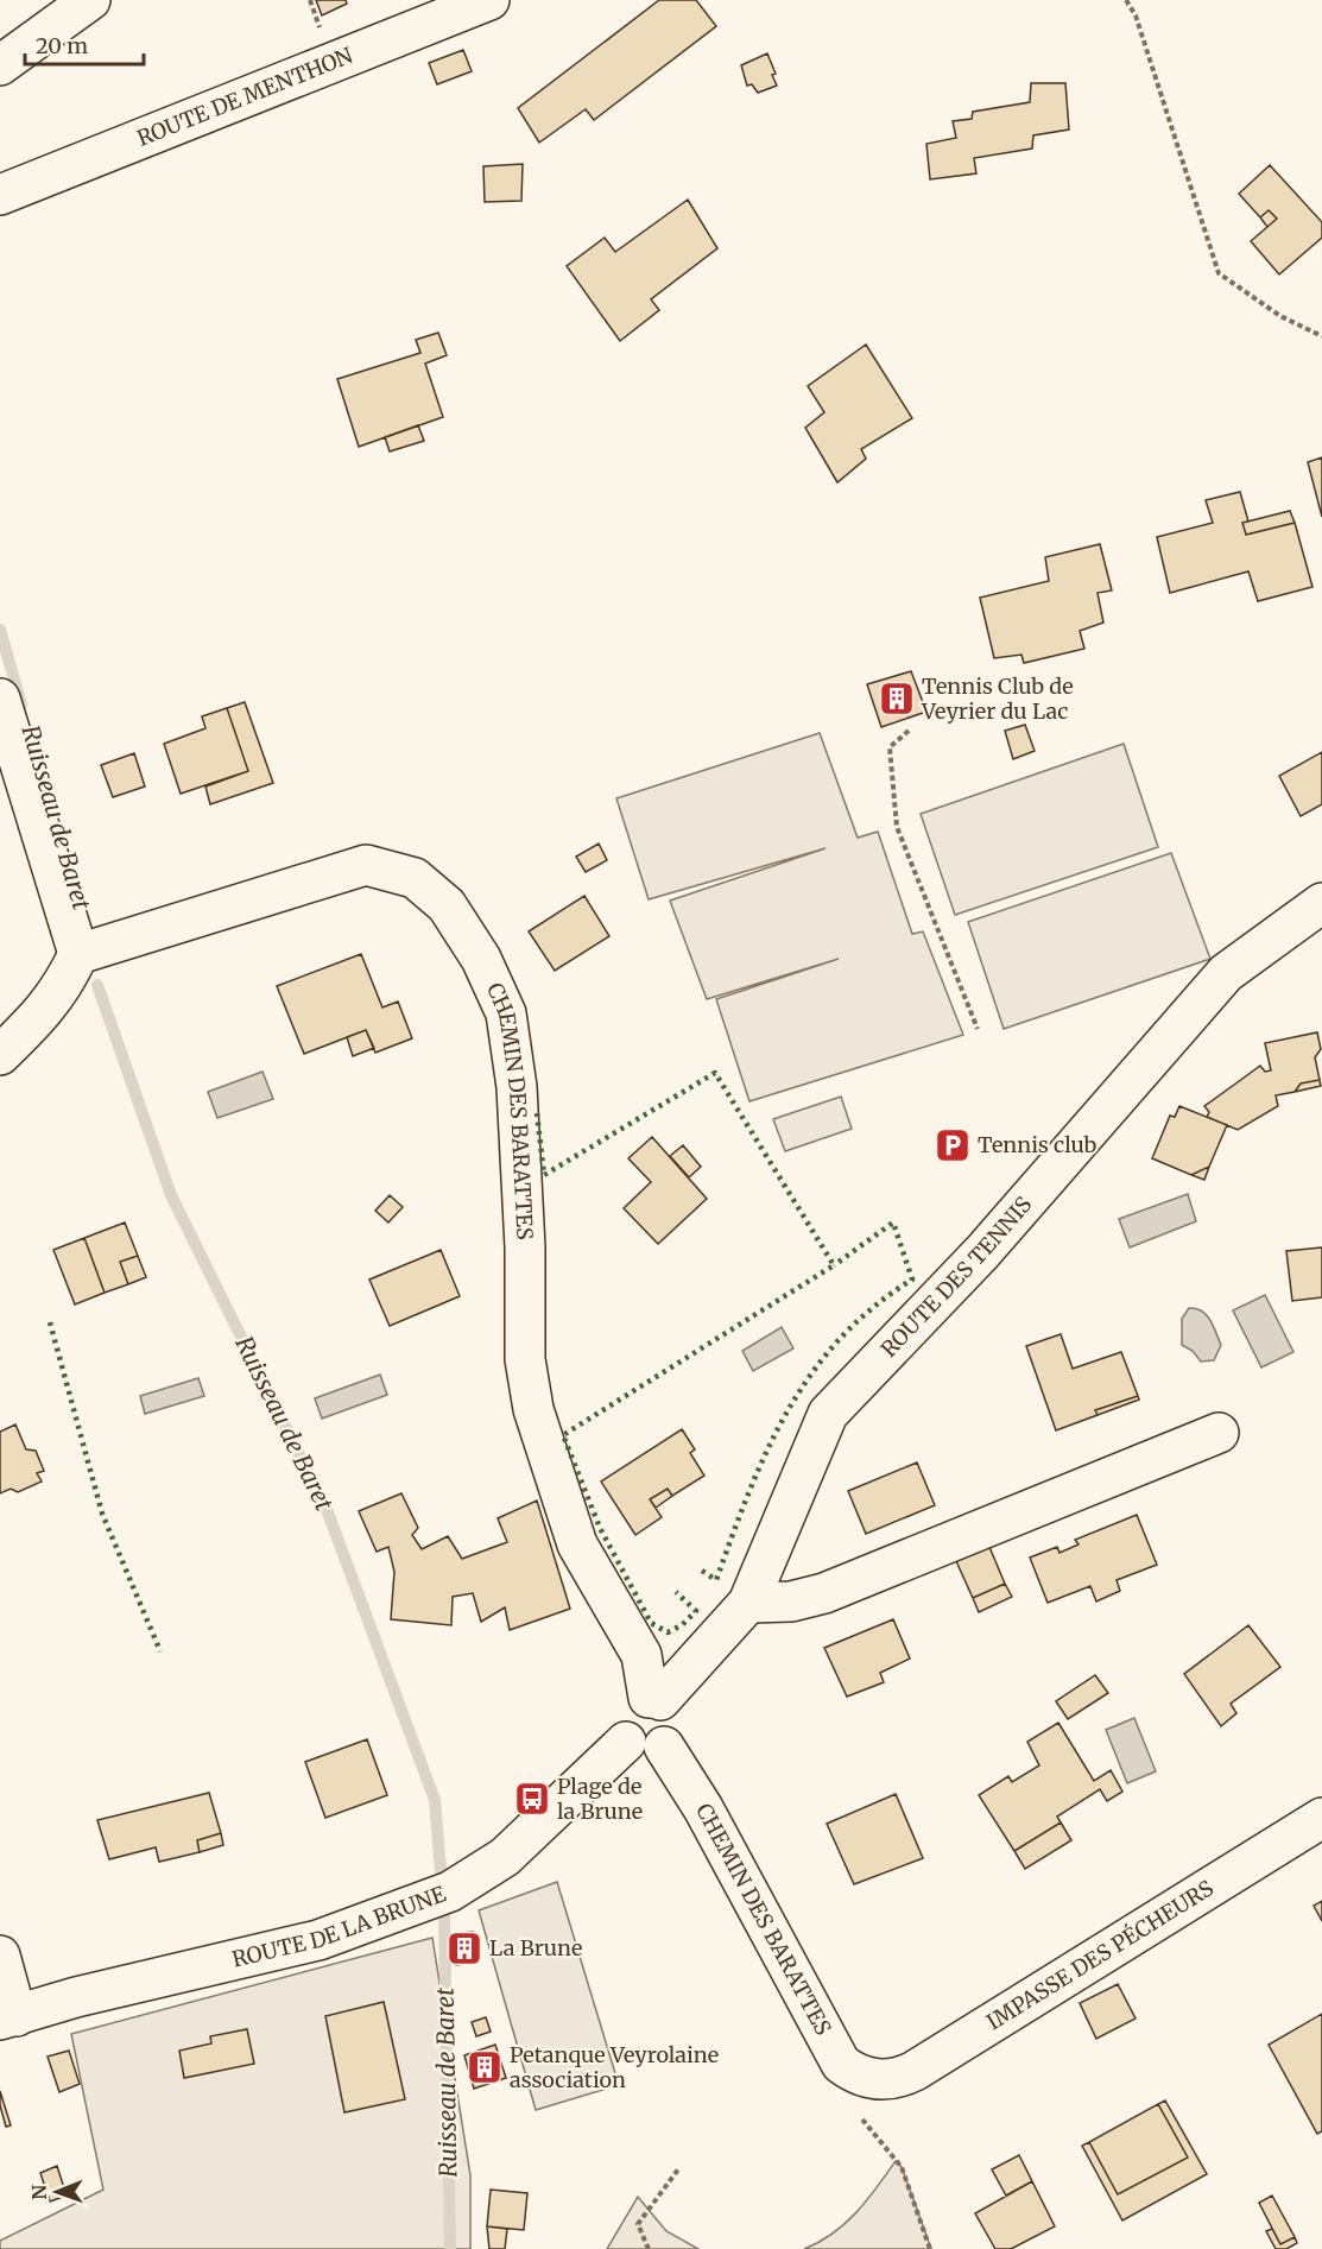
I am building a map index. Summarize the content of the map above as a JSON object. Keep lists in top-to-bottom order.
{
  "streets": {
    "street": [
      "ROUTE DE MENTHON",
      "CHEMIN DES BARATTES",
      "ROUTE DES TENNIS",
      "ROUTE DE LA BRUNE",
      "IMPASSE DES PÉCHEURS"
    ]
  },
  "crossings": [
    ["CHEMIN DES BARATTES", "ROUTE DES TENNIS"],
    ["CHEMIN DES BARATTES", "ROUTE DE LA BRUNE"],
    ["CHEMIN DES BARATTES", "IMPASSE DES PÉCHEURS"],
    ["ROUTE DES TENNIS", "ROUTE DE LA BRUNE"]
  ],
  "water": ["Ruisseau de Baret"],
  "places": {
    "building": ["Tennis Club de Veyrier du Lac", "La Brune", "Petanque Veyrolaine association"],
    "parking": ["Tennis club"],
    "bus stop": ["Plage de la Brune"]
  },
  "scale_bar": "20 m",
  "north": "left"
}
